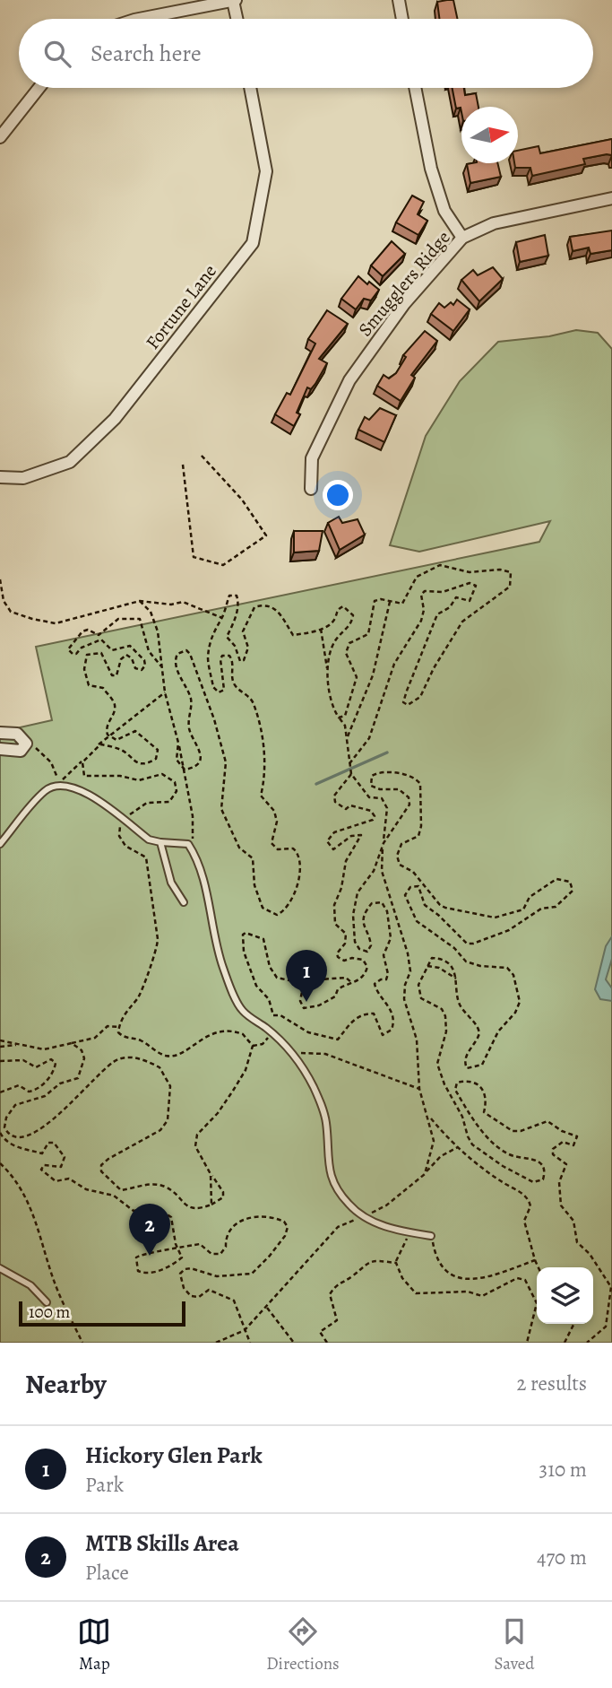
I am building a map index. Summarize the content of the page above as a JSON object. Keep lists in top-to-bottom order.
{
  "streets": {
    "street": ["Smugglers Ridge", "Fortune Lane"]
  },
  "scale_bar": "100 m",
  "north": "right",
  "page": {
    "search": "Search here",
    "pins": ["1", "2"],
    "scale": "100 m",
    "heading": ["Nearby", "2 results"],
    "list": [
      {
        "mark": "1",
        "name": "Hickory Glen Park",
        "note": "Park",
        "value": "310 m"
      },
      {
        "mark": "2",
        "name": "MTB Skills Area",
        "note": "Place",
        "value": "470 m"
      }
    ],
    "nav": ["Map", "Directions", "Saved"]
  }
}
